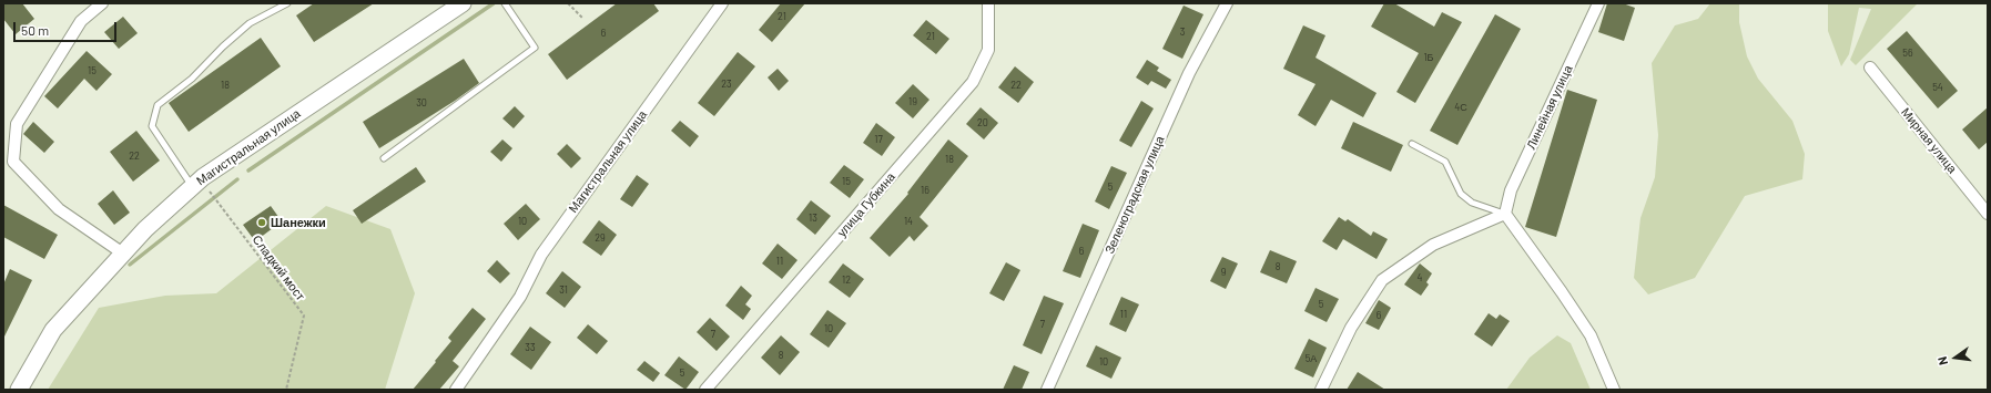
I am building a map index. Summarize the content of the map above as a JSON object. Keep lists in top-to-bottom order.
{
  "streets": {
    "main road": ["Магистральная улица"],
    "street": [
      "Линейная улица",
      "Мирная улица",
      "Зеленоградская улица",
      "улица Губкина"
    ],
    "path": ["Сладкий мост"]
  },
  "places": ["Шанежки"],
  "house_numbers": [
    "21",
    "3",
    "6",
    "21",
    "56",
    "1Б",
    "15",
    "23",
    "18",
    "22",
    "54",
    "19",
    "30",
    "4С",
    "20",
    "17",
    "22",
    "18",
    "15",
    "5",
    "16",
    "13",
    "10",
    "14",
    "29",
    "6",
    "11",
    "8",
    "9",
    "4",
    "12",
    "31",
    "5",
    "11",
    "6",
    "7",
    "10",
    "7",
    "33",
    "8",
    "5А",
    "10",
    "5"
  ],
  "scale_bar": "50 m",
  "north": "left"
}
